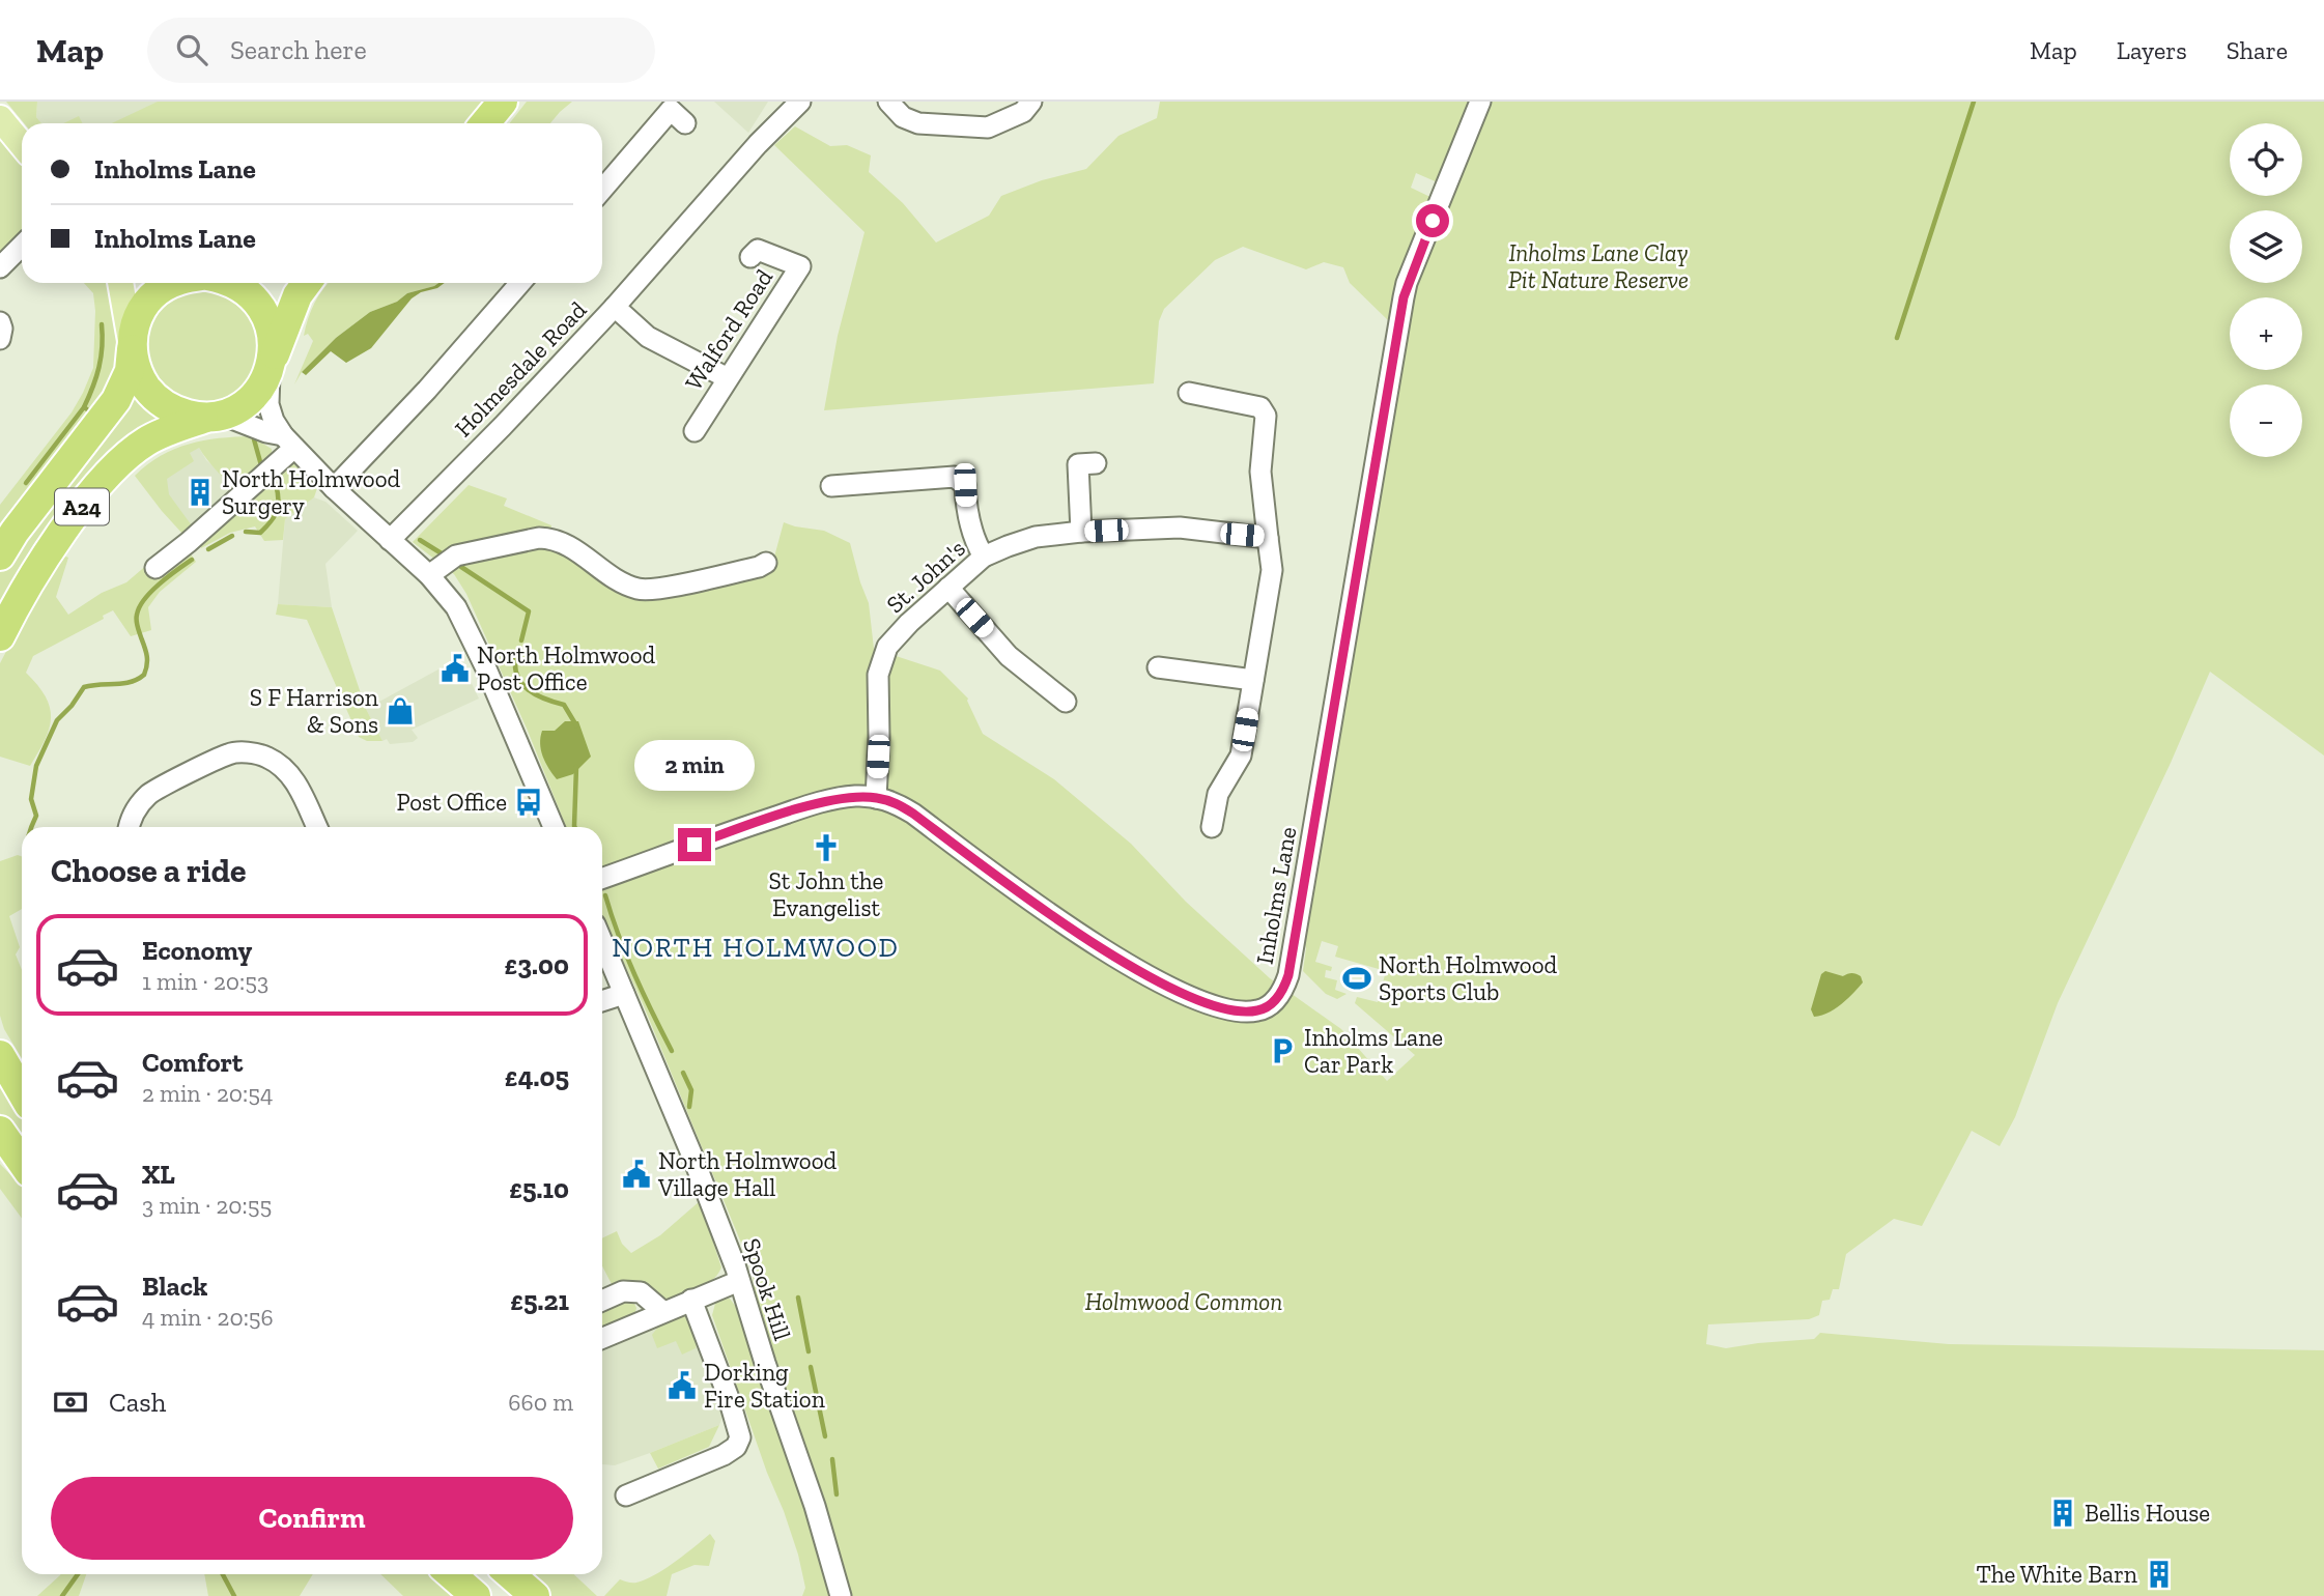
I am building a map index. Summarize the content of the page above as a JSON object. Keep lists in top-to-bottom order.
{
  "streets": {
    "highway": ["A24"],
    "street": [
      "Walford Road",
      "Holmesdale Road",
      "St. John's",
      "Inholms Lane",
      "Spook Hill"
    ]
  },
  "crossings": [
    ["St. John's", "Inholms Lane"]
  ],
  "districts": ["NORTH HOLMWOOD"],
  "parks": ["Inholms Lane Clay Pit Nature Reserve", "Holmwood Common"],
  "places": {
    "building": ["North Holmwood Surgery", "Bellis House", "The White Barn"],
    "public building": ["North Holmwood Post Office", "North Holmwood Village Hall", "Dorking Fire Station"],
    "shop": ["S F Harrison & Sons"],
    "bus stop": ["Post Office"],
    "church": ["St John the Evangelist"],
    "sports": ["North Holmwood Sports Club"],
    "parking": ["Inholms Lane Car Park"]
  },
  "page": {
    "header": "Map",
    "search": "Search here",
    "nav": ["Map", "Layers", "Share"],
    "map_buttons": ["+", "−"],
    "banner": ["Inholms Lane", "Inholms Lane"],
    "bubble": "2 min",
    "heading": "Choose a ride",
    "list": [
      {
        "name": "Economy",
        "note": "1 min · 20:53",
        "value": "£3.00"
      },
      {
        "name": "Comfort",
        "note": "2 min · 20:54",
        "value": "£4.05"
      },
      {
        "name": "XL",
        "note": "3 min · 20:55",
        "value": "£5.10"
      },
      {
        "name": "Black",
        "note": "4 min · 20:56",
        "value": "£5.21"
      }
    ],
    "pay": ["Cash", "660 m"],
    "buttons": "Confirm"
  }
}
